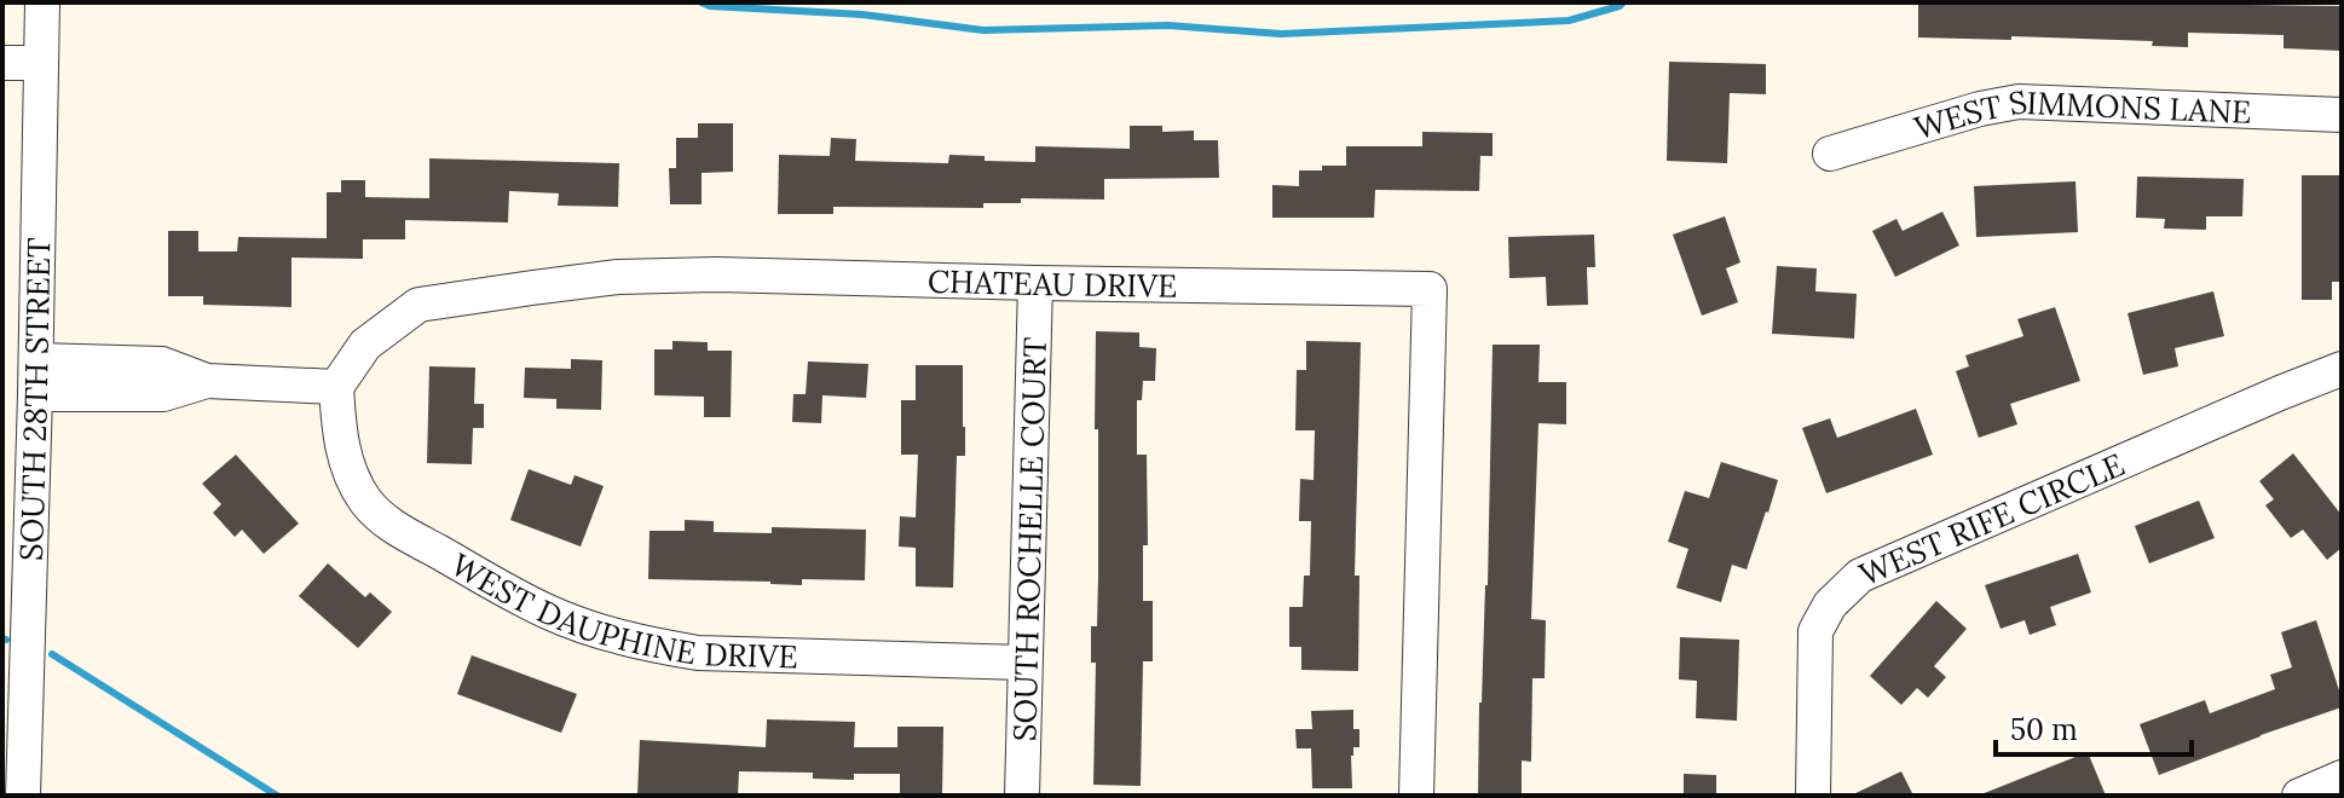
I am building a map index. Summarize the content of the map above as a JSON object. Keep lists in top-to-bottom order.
{
  "streets": {
    "street": [
      "WEST SIMMONS LANE",
      "CHATEAU DRIVE",
      "SOUTH 28TH STREET",
      "WEST RIFE CIRCLE",
      "SOUTH ROCHELLE COURT",
      "WEST DAUPHINE DRIVE"
    ]
  },
  "crossings": [
    ["CHATEAU DRIVE", "SOUTH ROCHELLE COURT"],
    ["CHATEAU DRIVE", "WEST DAUPHINE DRIVE"],
    ["SOUTH ROCHELLE COURT", "WEST DAUPHINE DRIVE"]
  ],
  "scale_bar": "50 m"
}
